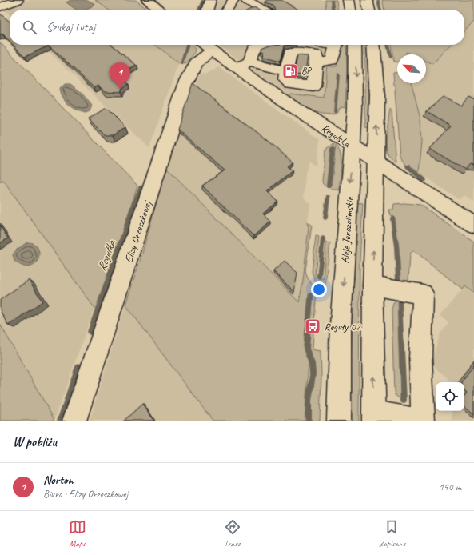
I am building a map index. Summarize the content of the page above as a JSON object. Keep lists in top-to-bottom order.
{
  "streets": {
    "main road": ["Regulska", "Aleje Jerozolimskie", "Elizy Orzeszkowej"]
  },
  "crossings": [
    ["Regulska", "Aleje Jerozolimskie"],
    ["Regulska", "Elizy Orzeszkowej"]
  ],
  "water": ["Regułka"],
  "places": {
    "fuel station": ["BP"],
    "bus stop": ["Reguły 02"]
  },
  "north": "top left",
  "page": {
    "search": "Szukaj tutaj",
    "pins": "1",
    "heading": "W pobliżu",
    "list": [
      {
        "mark": "1",
        "name": "Norton",
        "note": "Biuro · Elizy Orzeszkowej",
        "value": "140 m"
      }
    ],
    "nav": ["Mapa", "Trasa", "Zapisane"]
  }
}
